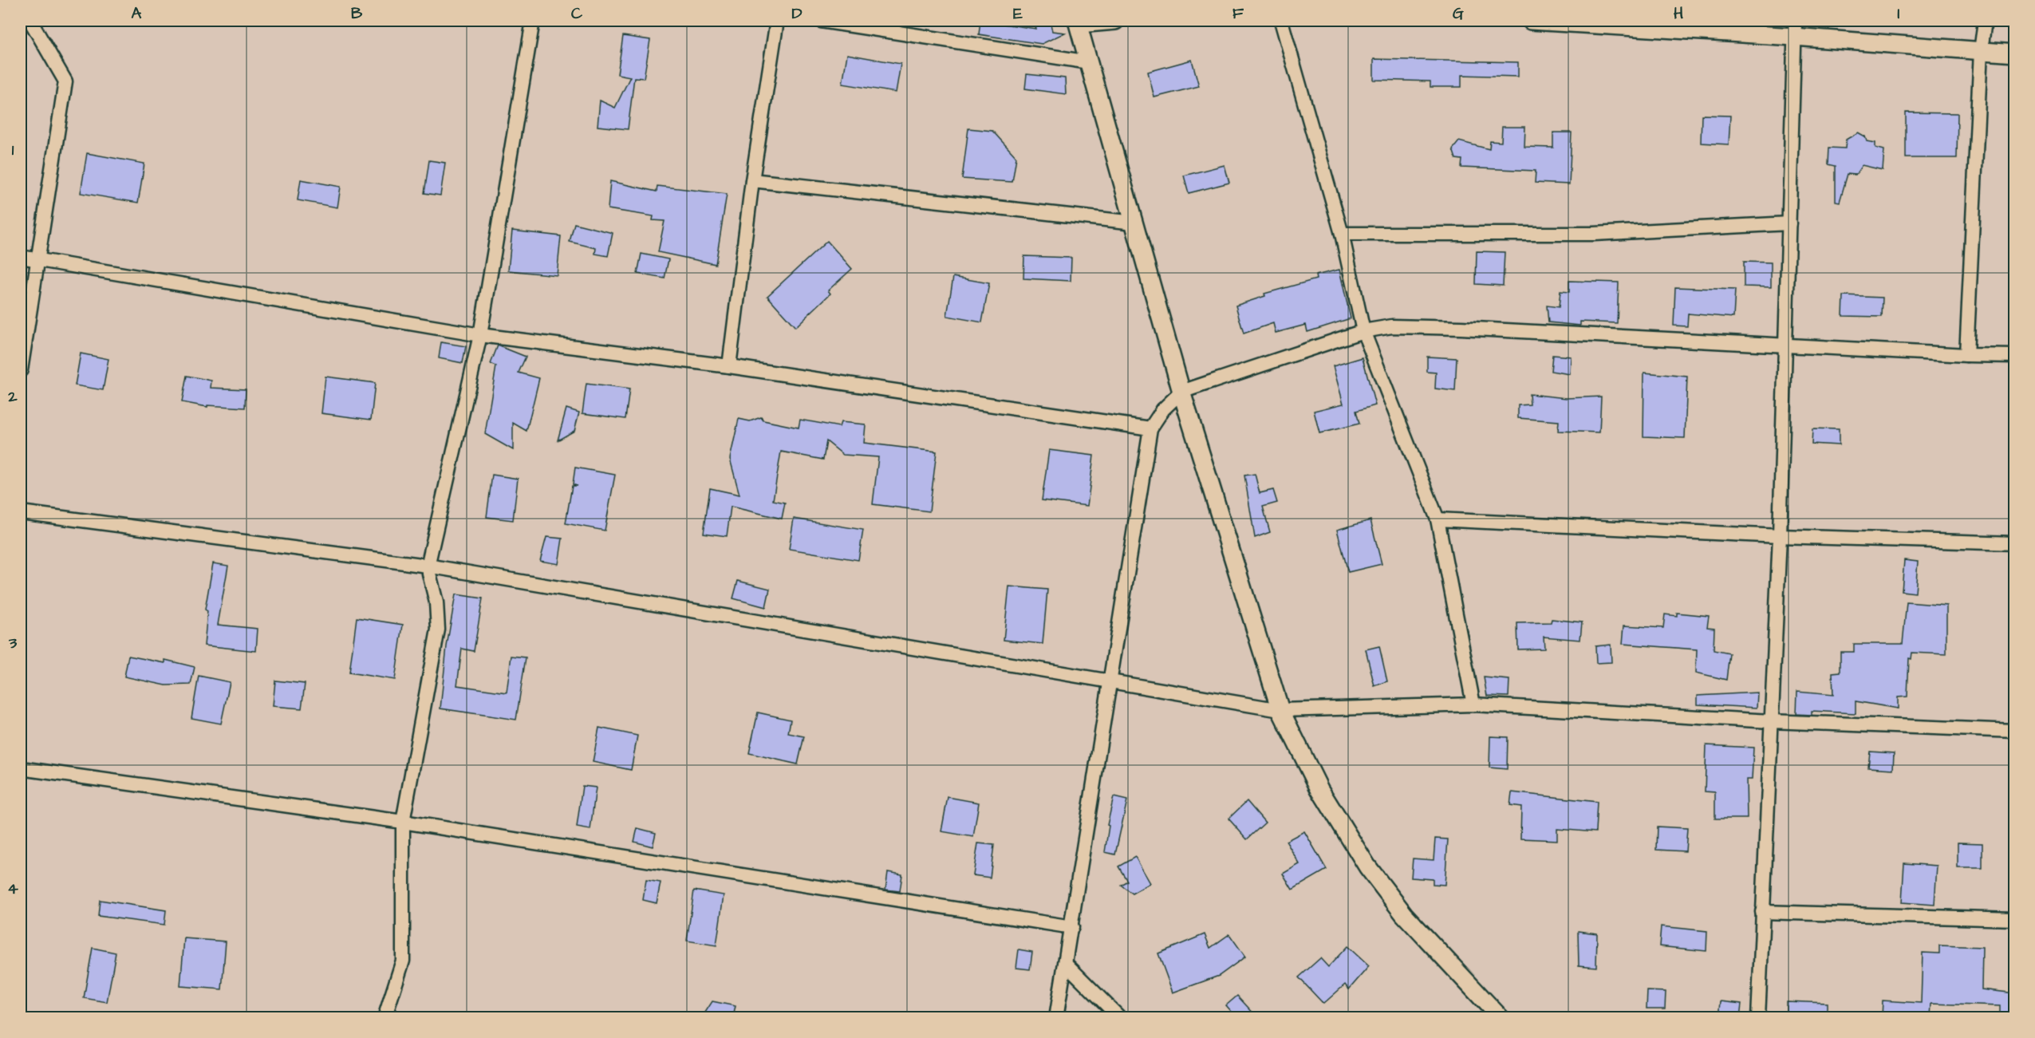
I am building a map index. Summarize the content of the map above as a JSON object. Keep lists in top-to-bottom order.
{
  "grid": {
    "columns": [
      "A",
      "B",
      "C",
      "D",
      "E",
      "F",
      "G",
      "H",
      "I"
    ],
    "rows": [
      "1",
      "2",
      "3",
      "4"
    ]
  }
}
